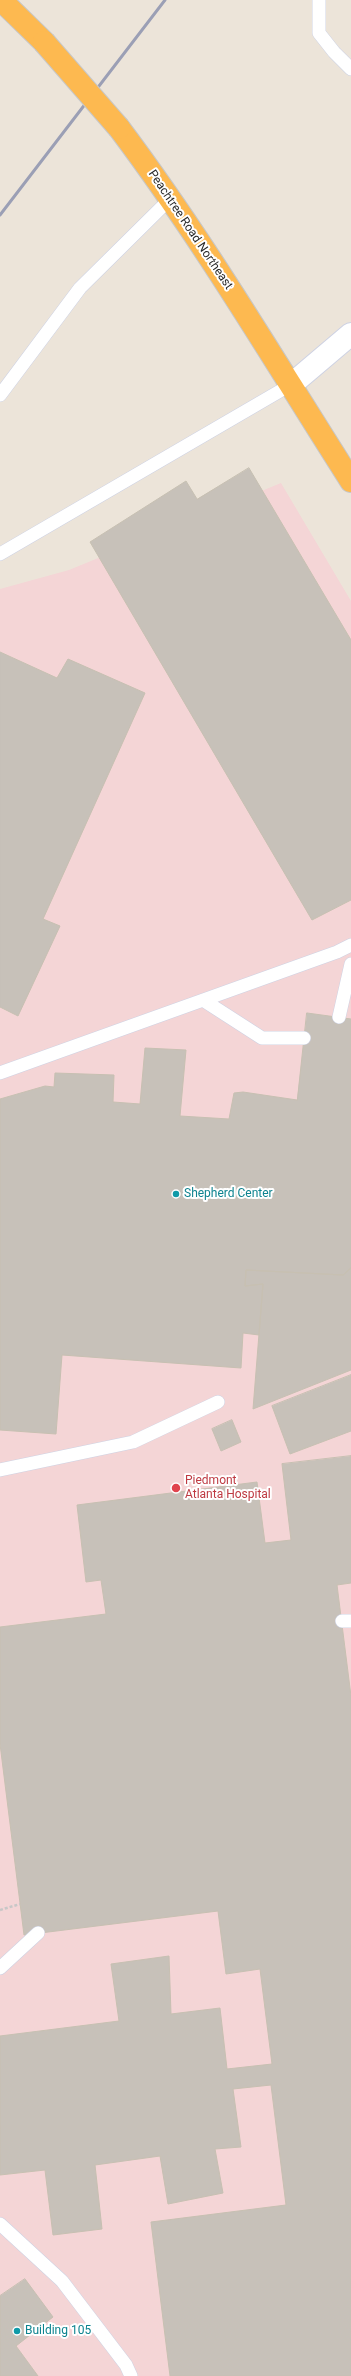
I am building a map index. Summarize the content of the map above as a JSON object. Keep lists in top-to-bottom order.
{
  "streets": {
    "highway": ["Peachtree Road Northeast"]
  },
  "places": ["Shepherd Center", "Piedmont Atlanta Hospital", "Building 105"]
}
